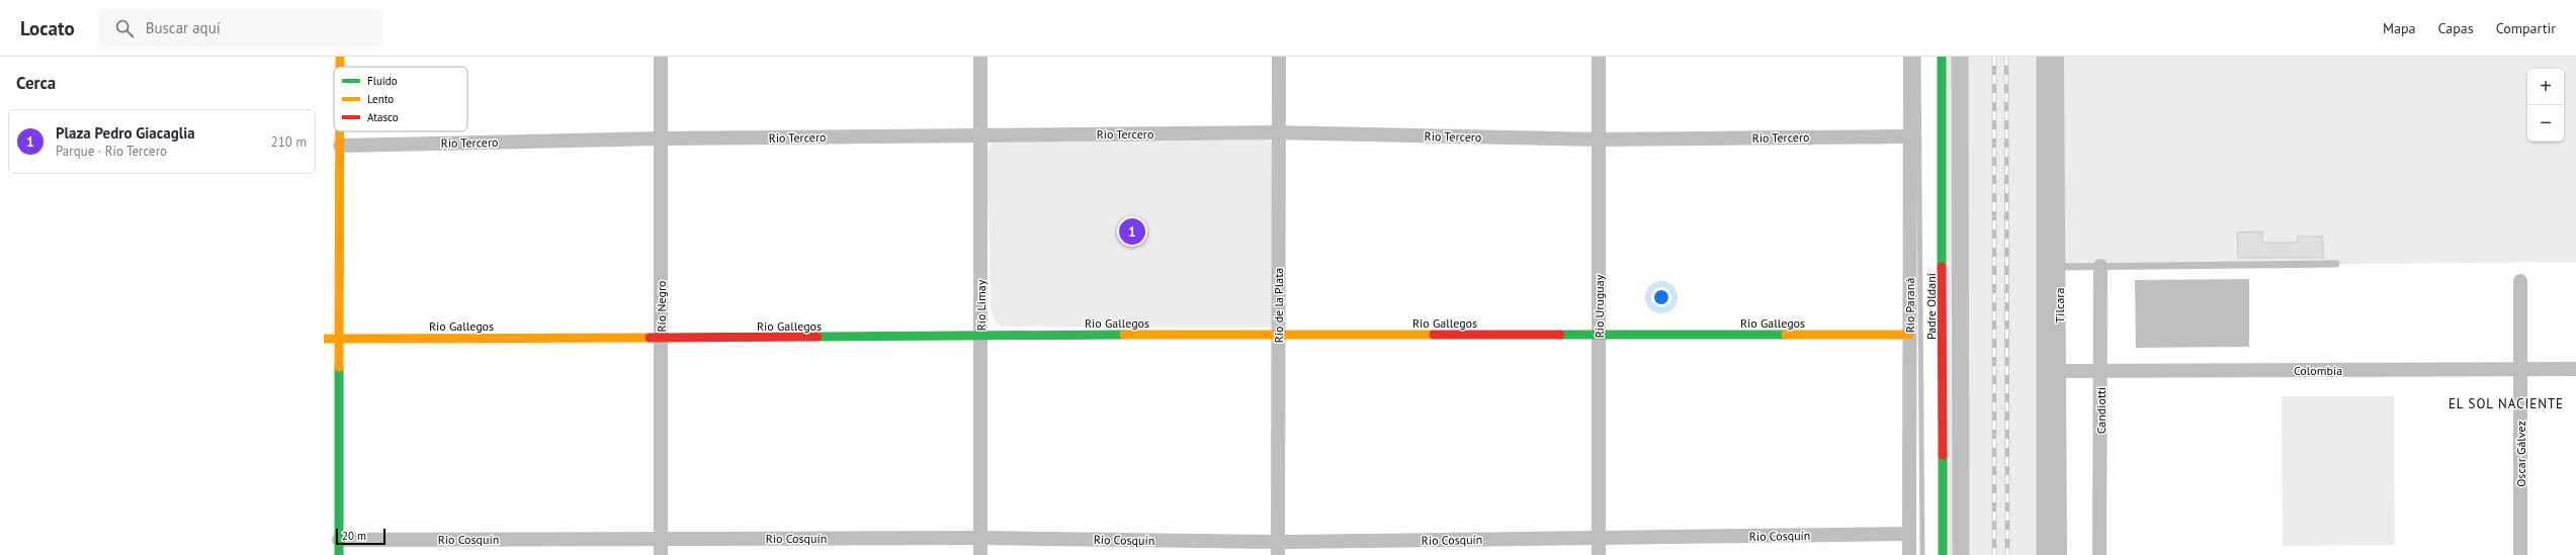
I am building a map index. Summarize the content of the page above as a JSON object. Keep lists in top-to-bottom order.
{
  "streets": {
    "street": [
      "Rio Tercero",
      "Río Limay",
      "Río de la Plata",
      "Río Paraná",
      "Tilcara",
      "Río Negro",
      "Río Uruguay",
      "Padre Oldani",
      "Rio Gallegos",
      "Colombia",
      "Candiotti",
      "Oscar Gálvez",
      "Rio Cosquín"
    ]
  },
  "crossings": [
    ["Rio Tercero", "Río Limay"],
    ["Rio Tercero", "Río de la Plata"],
    ["Rio Tercero", "Río Paraná"],
    ["Rio Tercero", "Río Negro"],
    ["Rio Tercero", "Río Uruguay"],
    ["Río Limay", "Rio Gallegos"],
    ["Río Limay", "Rio Cosquín"],
    ["Río de la Plata", "Rio Gallegos"],
    ["Río de la Plata", "Rio Cosquín"],
    ["Río Paraná", "Rio Gallegos"],
    ["Río Paraná", "Rio Cosquín"],
    ["Tilcara", "Colombia"],
    ["Río Negro", "Rio Gallegos"],
    ["Río Negro", "Rio Cosquín"],
    ["Río Uruguay", "Rio Gallegos"],
    ["Río Uruguay", "Rio Cosquín"],
    ["Colombia", "Candiotti"],
    ["Colombia", "Oscar Gálvez"]
  ],
  "districts": ["EL SOL NACIENTE"],
  "legend": ["Fluido", "Lento", "Atasco"],
  "scale_bar": "20 m",
  "page": {
    "header": "Locato",
    "search": "Buscar aquí",
    "nav": ["Mapa", "Capas", "Compartir"],
    "heading": "Cerca",
    "map_buttons": ["+", "−"],
    "list": [
      {
        "mark": "1",
        "name": "Plaza Pedro Giacaglia",
        "note": "Parque · Rio Tercero",
        "value": "210 m"
      }
    ],
    "pins": "1",
    "scale": "20 m"
  }
}
